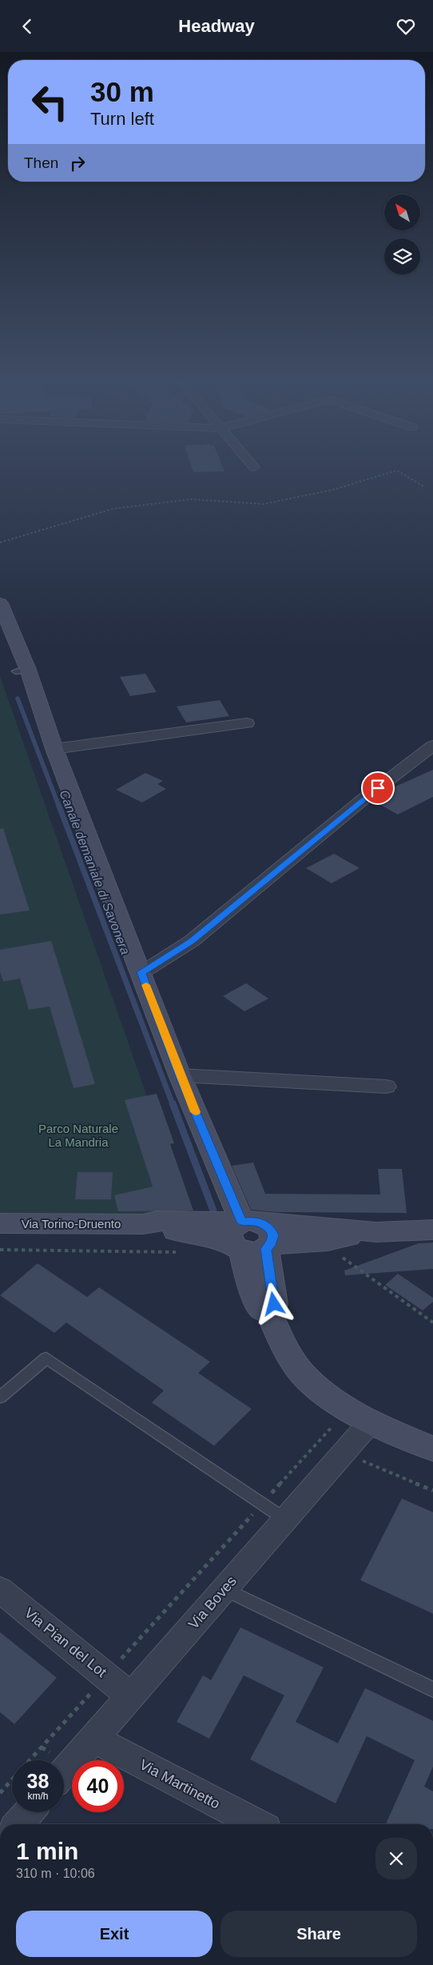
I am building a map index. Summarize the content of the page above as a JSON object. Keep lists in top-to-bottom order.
{
  "streets": {
    "street": [
      "Via Torino-Druento",
      "Via Boves",
      "Via Pian del Lot",
      "Via Martinetto"
    ]
  },
  "crossings": [
    ["Via Boves", "Via Pian del Lot"],
    ["Via Boves", "Via Martinetto"]
  ],
  "water": ["Canale demaniale di Savonera"],
  "parks": ["Parco Naturale La Mandria"],
  "north": "top left",
  "page": {
    "header": "Headway",
    "turn": ["30 m", "Turn left"],
    "then": "Then",
    "speed": "38 km/h",
    "limit": "40",
    "heading": ["1 min", "310 m · 10:06"],
    "buttons": ["Exit", "Share"]
  }
}
